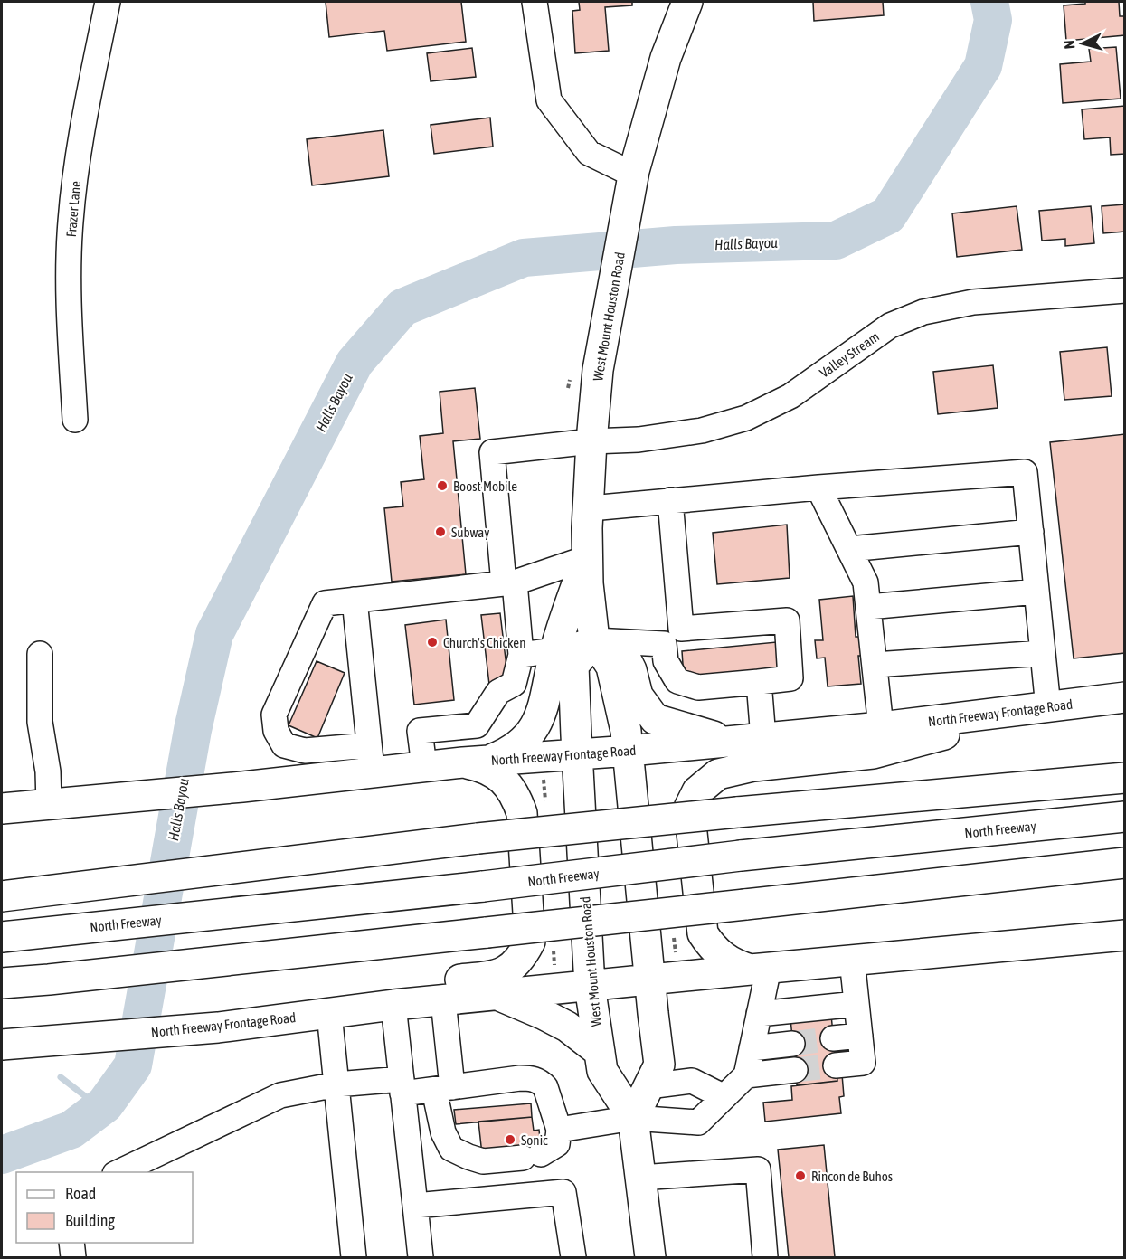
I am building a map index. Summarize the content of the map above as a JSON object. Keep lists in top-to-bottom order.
{
  "streets": {
    "main road": ["West Mount Houston Road", "North Freeway Frontage Road", "North Freeway"],
    "street": ["Frazer Lane", "Valley Stream"]
  },
  "crossings": [
    ["West Mount Houston Road", "Valley Stream"],
    ["West Mount Houston Road", "North Freeway Frontage Road"]
  ],
  "water": ["Halls Bayou"],
  "places": [
    "Boost Mobile",
    "Subway",
    "Church's Chicken",
    "Sonic",
    "Rincon de Buhos"
  ],
  "legend": ["Road", "Building"],
  "north": "left"
}
